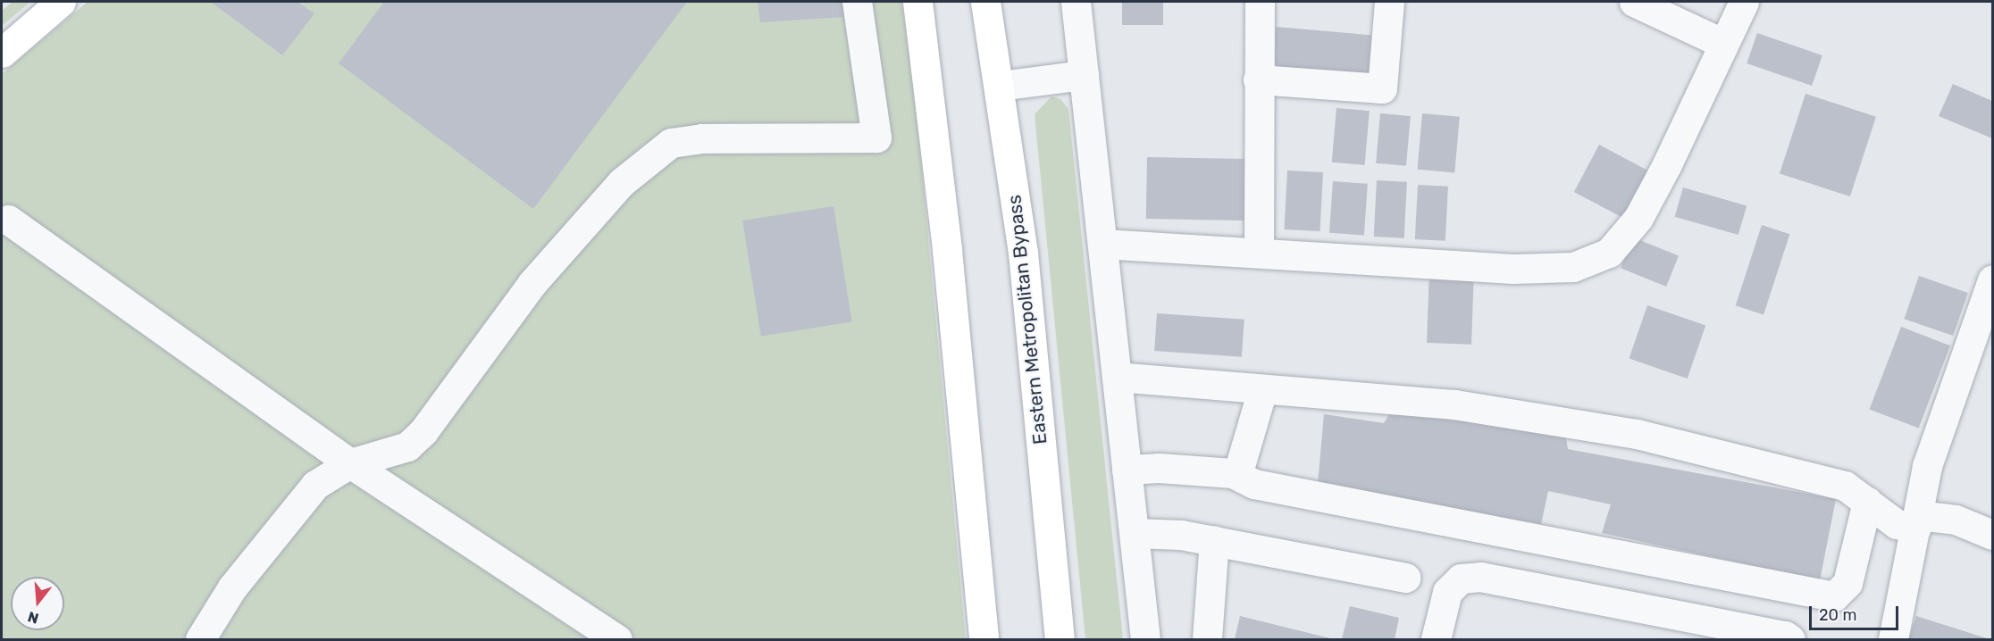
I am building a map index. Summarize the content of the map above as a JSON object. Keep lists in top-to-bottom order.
{
  "streets": {
    "main road": ["Eastern Metropolitan Bypass"]
  },
  "scale_bar": "20 m",
  "north": "bottom"
}
